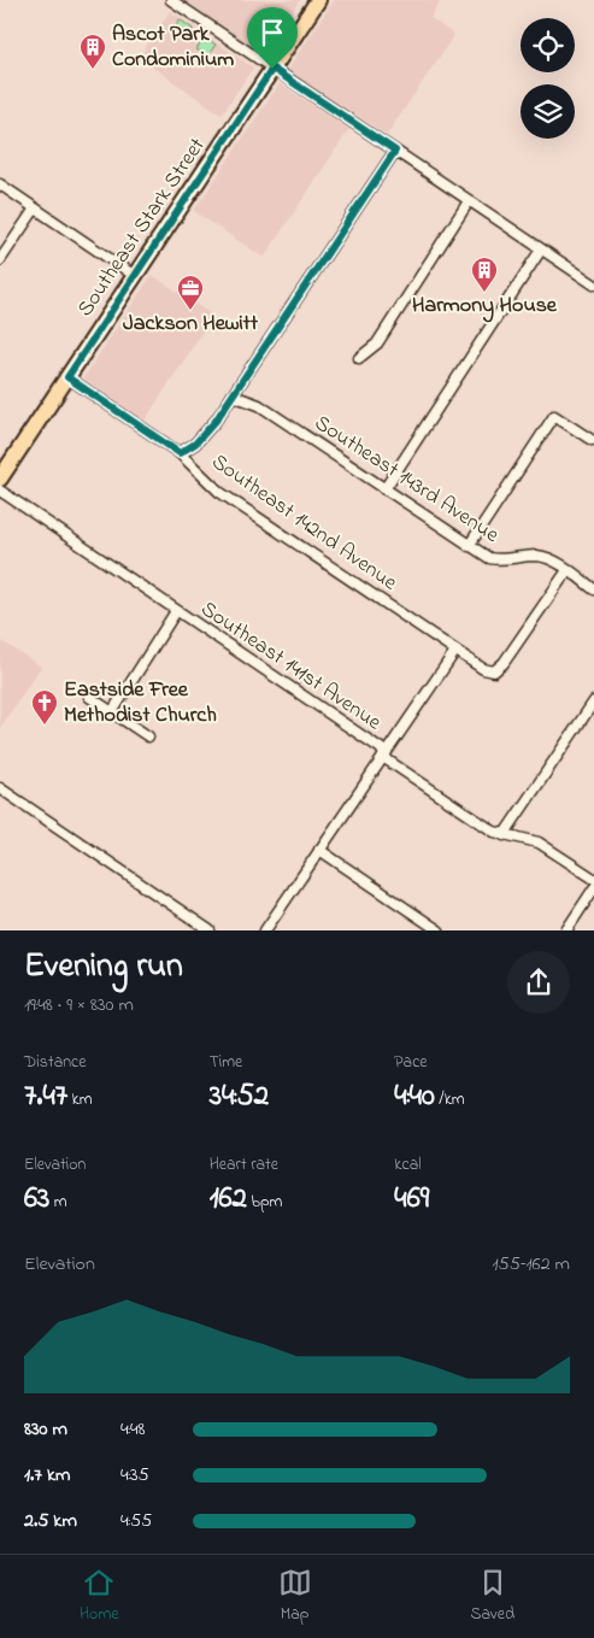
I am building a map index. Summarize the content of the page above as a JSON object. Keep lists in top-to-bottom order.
{
  "streets": {
    "main road": ["Southeast Stark Street"],
    "street": ["Southeast 143rd Avenue", "Southeast 142nd Avenue", "Southeast 141st Avenue"]
  },
  "crossings": [
    ["Southeast Stark Street", "Southeast 142nd Avenue"],
    ["Southeast 143rd Avenue", "Southeast 142nd Avenue"]
  ],
  "places": {
    "building": ["Ascot Park Condominium", "Harmony House"],
    "office": ["Jackson Hewitt"],
    "church": ["Eastside Free Methodist Church"]
  },
  "page": {
    "heading": ["Evening run", "19:48 · 9 × 830 m"],
    "stats": [
      ["Distance", "7.47 km"],
      ["Time", "34:52"],
      ["Pace", "4:40 /km"],
      ["Elevation", "63 m"],
      ["Heart rate", "162 bpm"],
      ["kcal", "469"]
    ],
    "chart": ["Elevation", "155–162 m"],
    "list": [
      {
        "name": "830 m",
        "note": "4:48"
      },
      {
        "name": "1.7 km",
        "note": "4:35"
      },
      {
        "name": "2.5 km",
        "note": "4:55"
      }
    ],
    "tabs": ["Home", "Map", "Saved"]
  }
}
